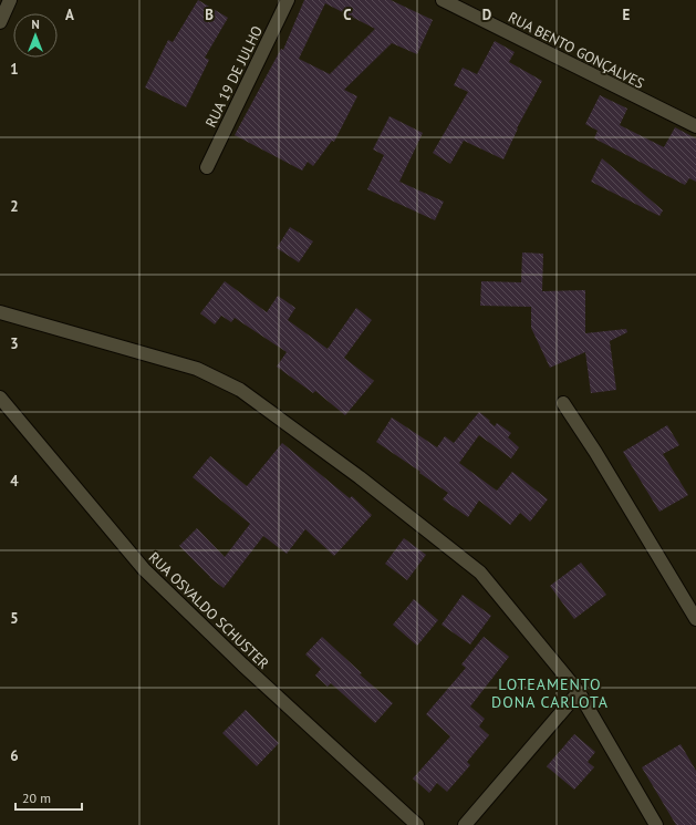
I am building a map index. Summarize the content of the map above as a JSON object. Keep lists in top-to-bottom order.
{
  "streets": {
    "street": ["RUA BENTO GONÇALVES", "RUA 19 DE JULHO", "RUA OSVALDO SCHUSTER"]
  },
  "districts": ["LOTEAMENTO DONA CARLOTA"],
  "scale_bar": "20 m",
  "north": "top",
  "grid": {
    "columns": [
      "A",
      "B",
      "C",
      "D",
      "E"
    ],
    "rows": [
      "1",
      "2",
      "3",
      "4",
      "5",
      "6"
    ]
  }
}
